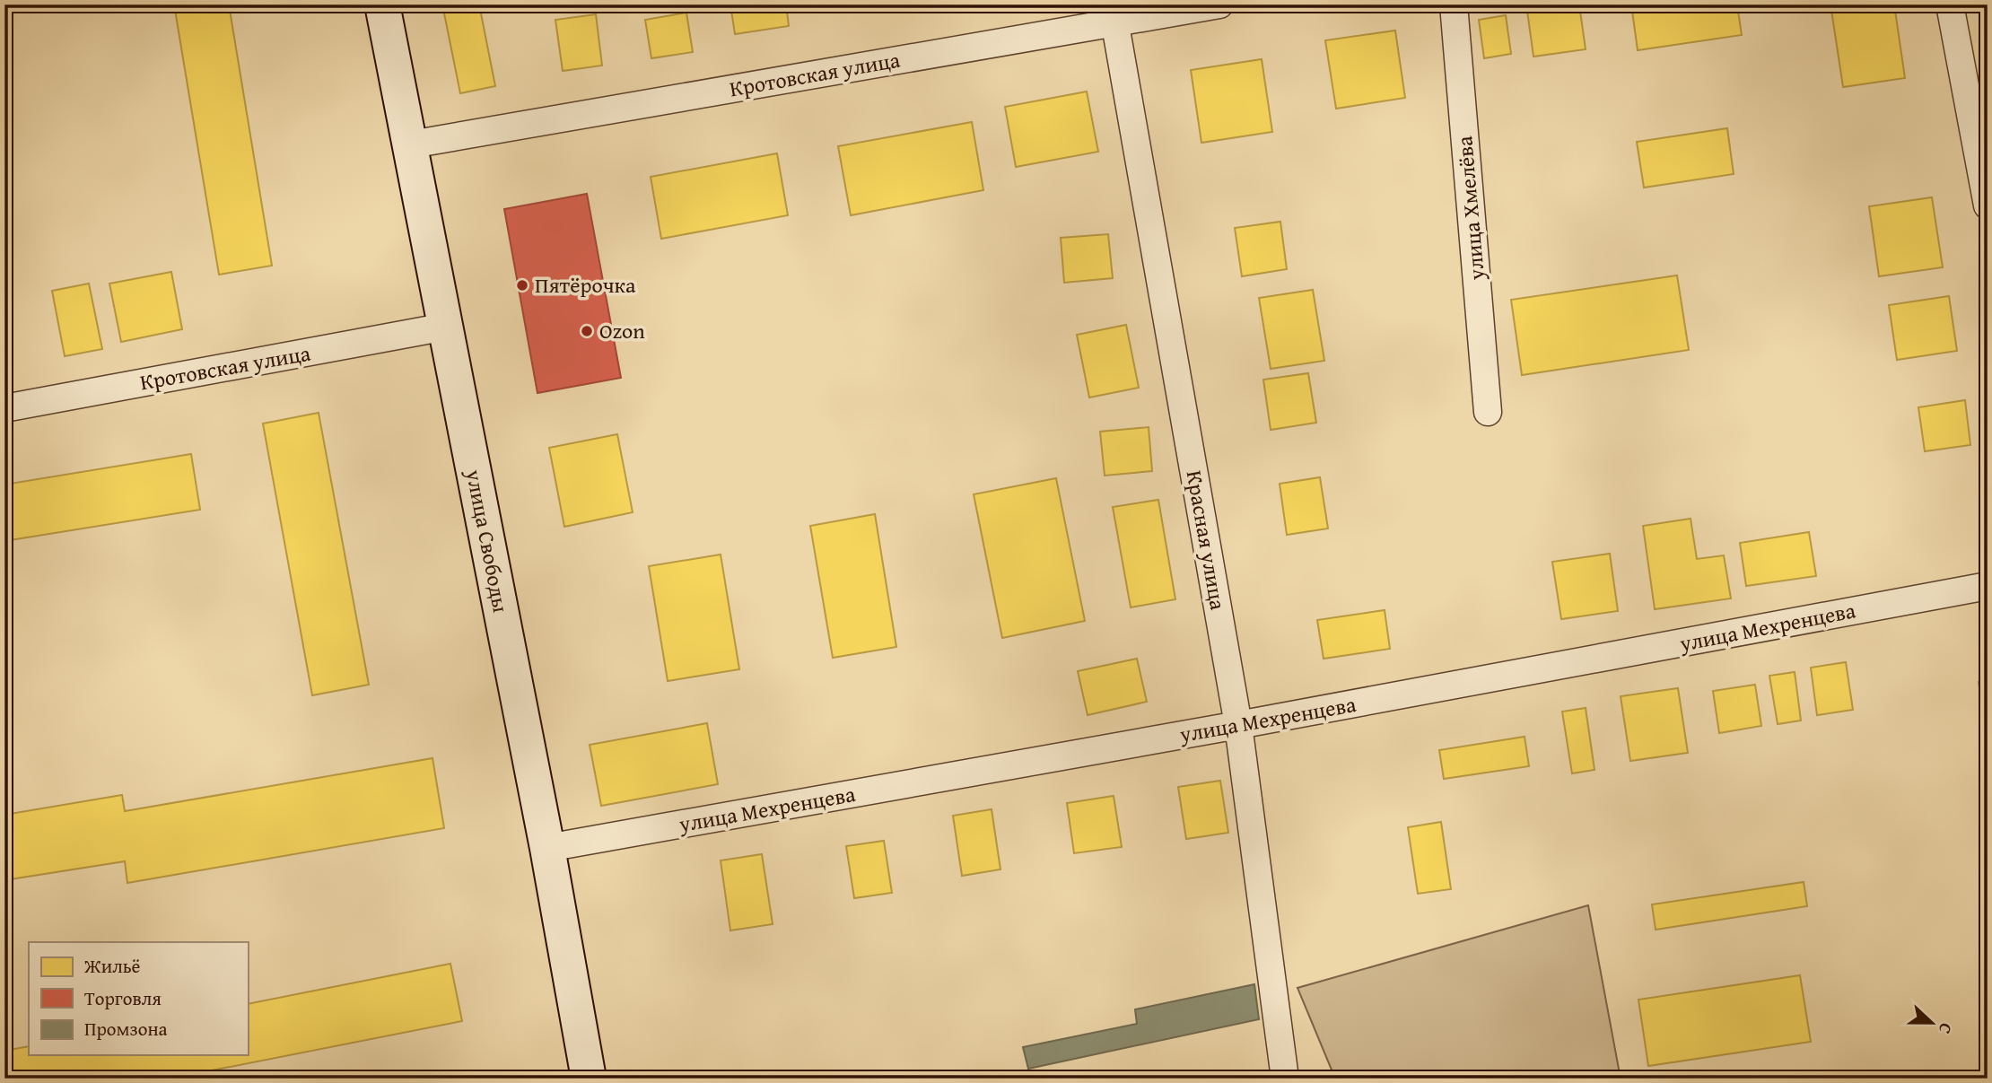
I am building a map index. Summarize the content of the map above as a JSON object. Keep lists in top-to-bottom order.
{
  "streets": {
    "main road": ["улица Свободы"],
    "street": [
      "Кротовская улица",
      "улица Хмелёва",
      "Красная улица",
      "улица Мехренцева"
    ]
  },
  "crossings": [
    ["Кротовская улица", "Красная улица"],
    ["Кротовская улица", "улица Свободы"],
    ["Красная улица", "улица Мехренцева"],
    ["улица Свободы", "улица Мехренцева"]
  ],
  "places": ["Пятёрочка", "Ozon"],
  "legend": ["Жильё", "Торговля", "Промзона"],
  "north": "right"
}
